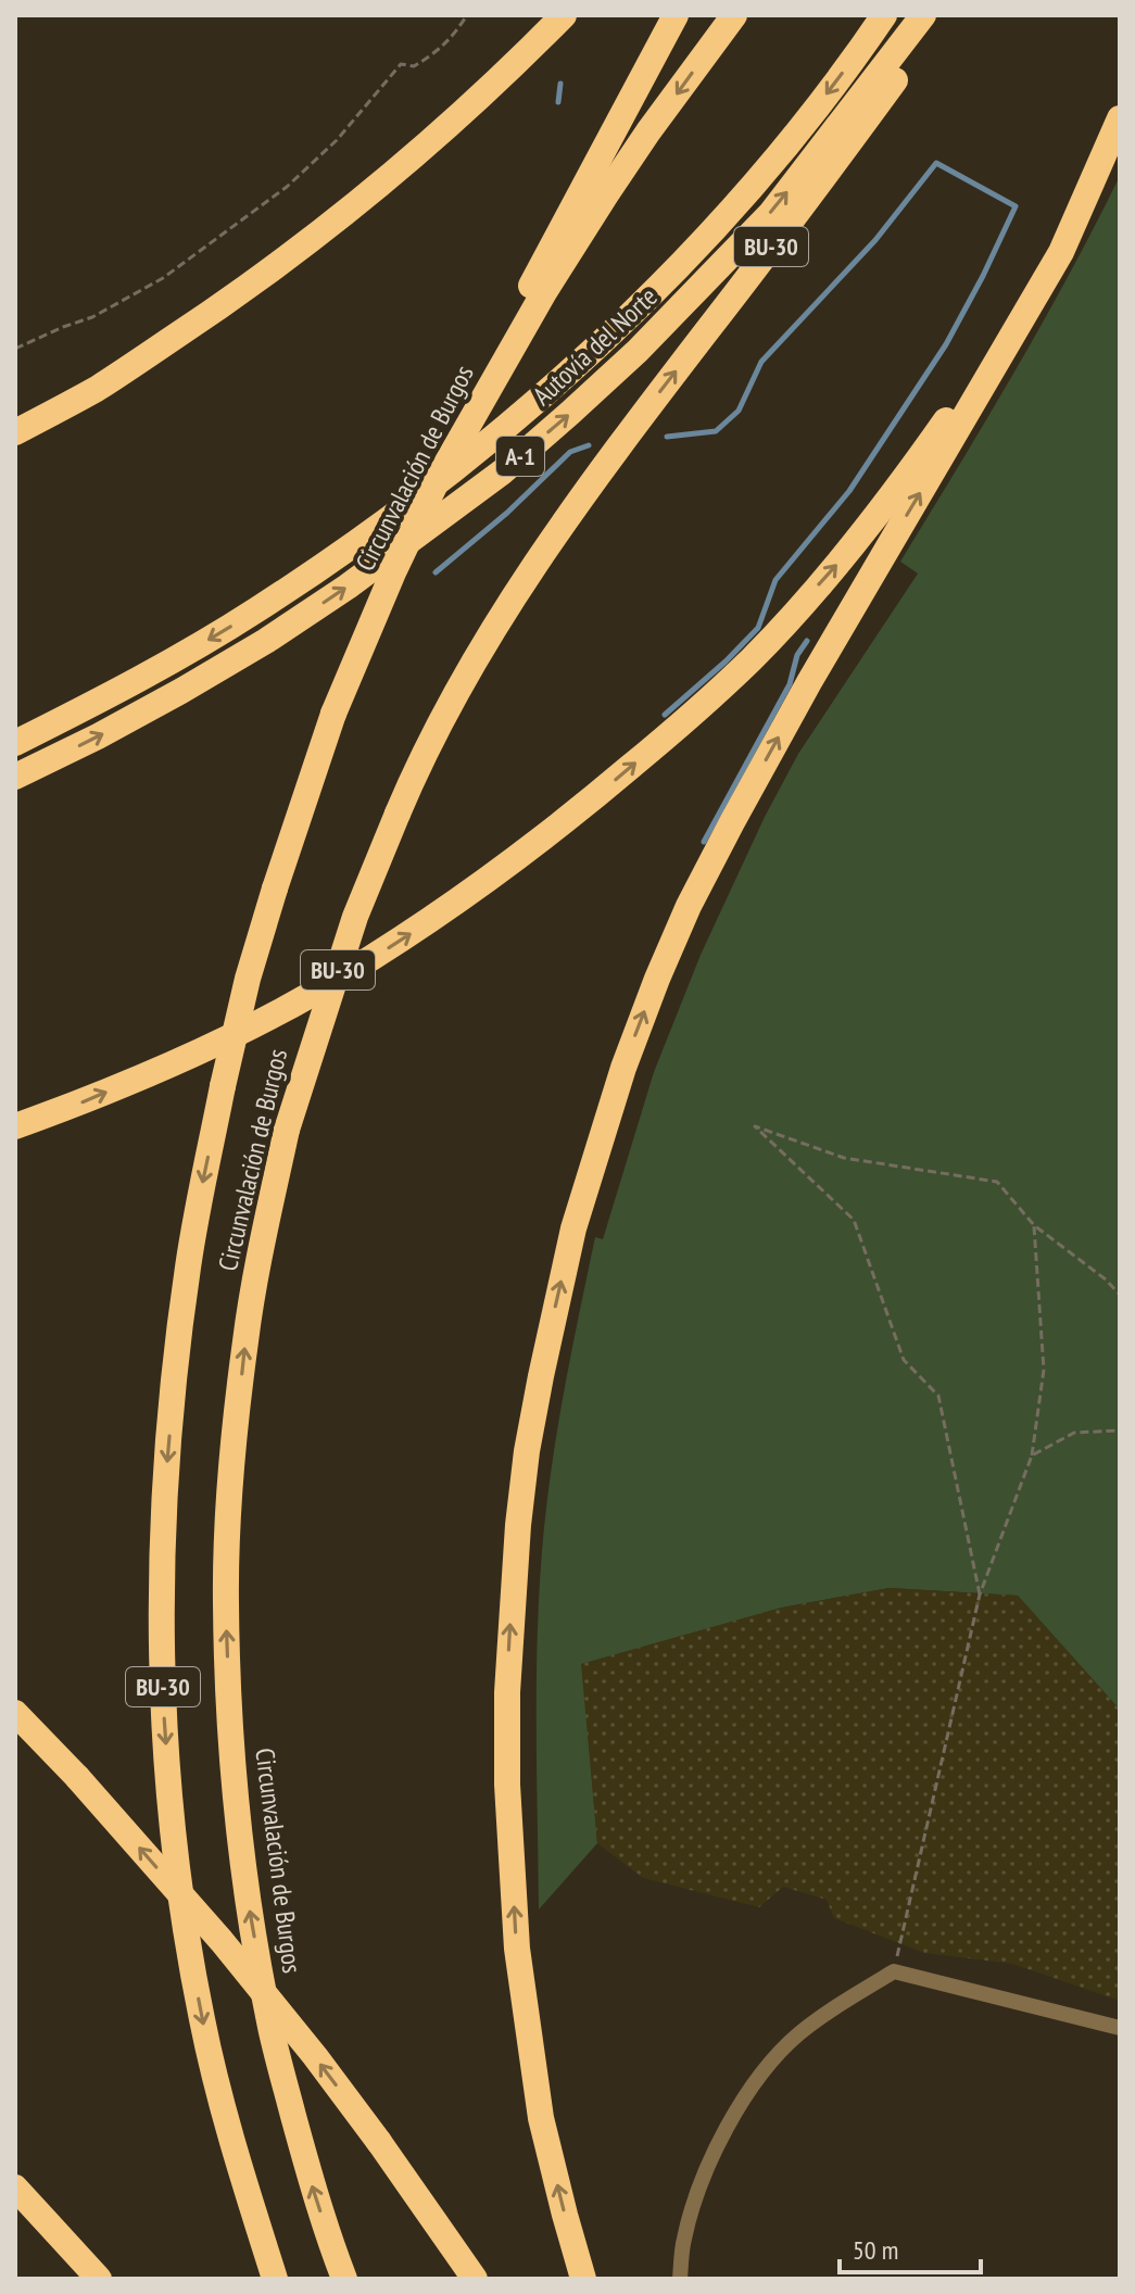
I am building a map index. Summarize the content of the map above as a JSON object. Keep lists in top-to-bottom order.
{
  "streets": {
    "highway": [
      "BU-30",
      "Autovía del Norte",
      "A-1",
      "Circunvalación de Burgos"
    ]
  },
  "scale_bar": "50 m"
}
